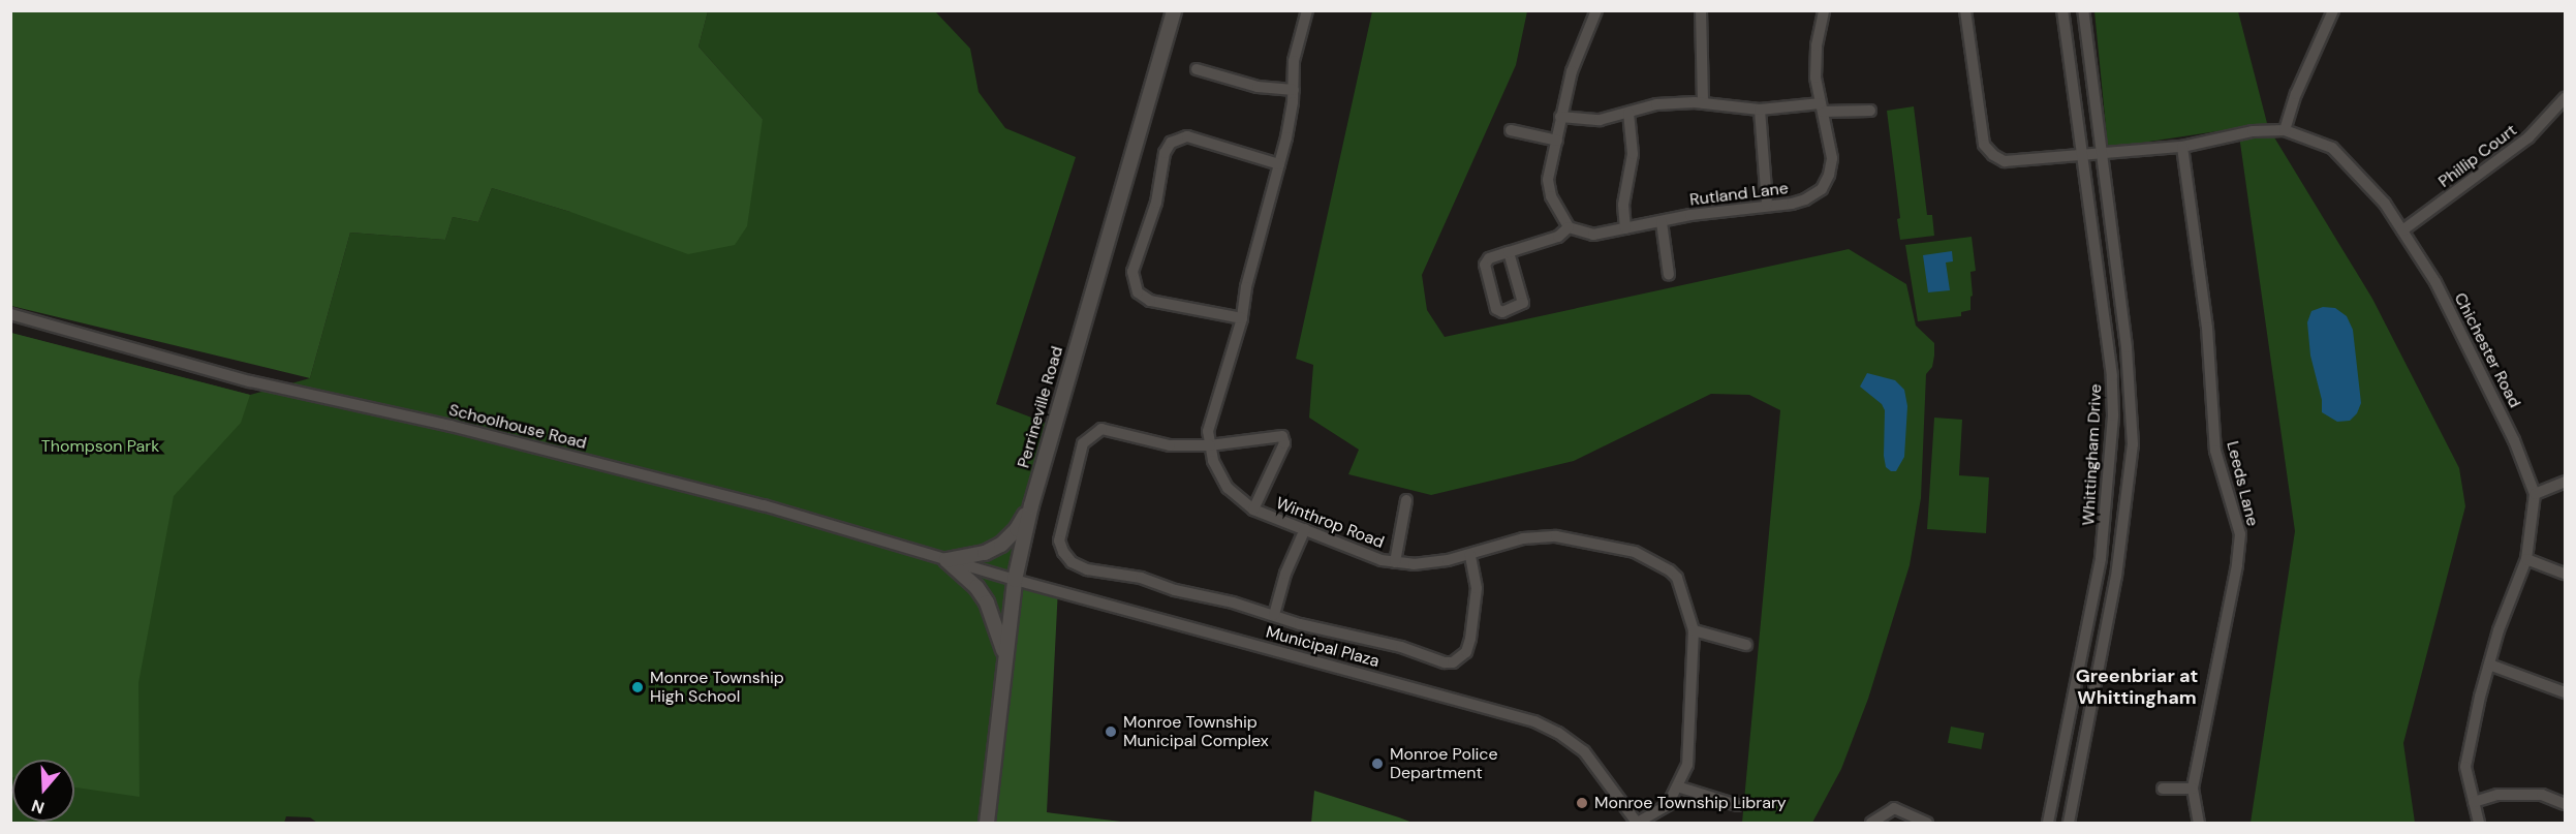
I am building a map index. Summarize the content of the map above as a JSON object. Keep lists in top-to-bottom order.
{
  "streets": {
    "street": [
      "Phillip Court",
      "Rutland Lane",
      "Chichester Road",
      "Perrineville Road",
      "Schoolhouse Road",
      "Whittingham Drive",
      "Leeds Lane",
      "Winthrop Road",
      "Municipal Plaza"
    ]
  },
  "crossings": [
    ["Phillip Court", "Chichester Road"],
    ["Chichester Road", "Whittingham Drive"],
    ["Chichester Road", "Leeds Lane"],
    ["Perrineville Road", "Schoolhouse Road"],
    ["Perrineville Road", "Municipal Plaza"],
    ["Schoolhouse Road", "Municipal Plaza"],
    ["Winthrop Road", "Municipal Plaza"]
  ],
  "districts": ["Greenbriar at Whittingham"],
  "parks": ["Thompson Park"],
  "places": [
    "Monroe Township High School",
    "Monroe Township Municipal Complex",
    "Monroe Police Department",
    "Monroe Township Library"
  ],
  "north": "bottom"
}
